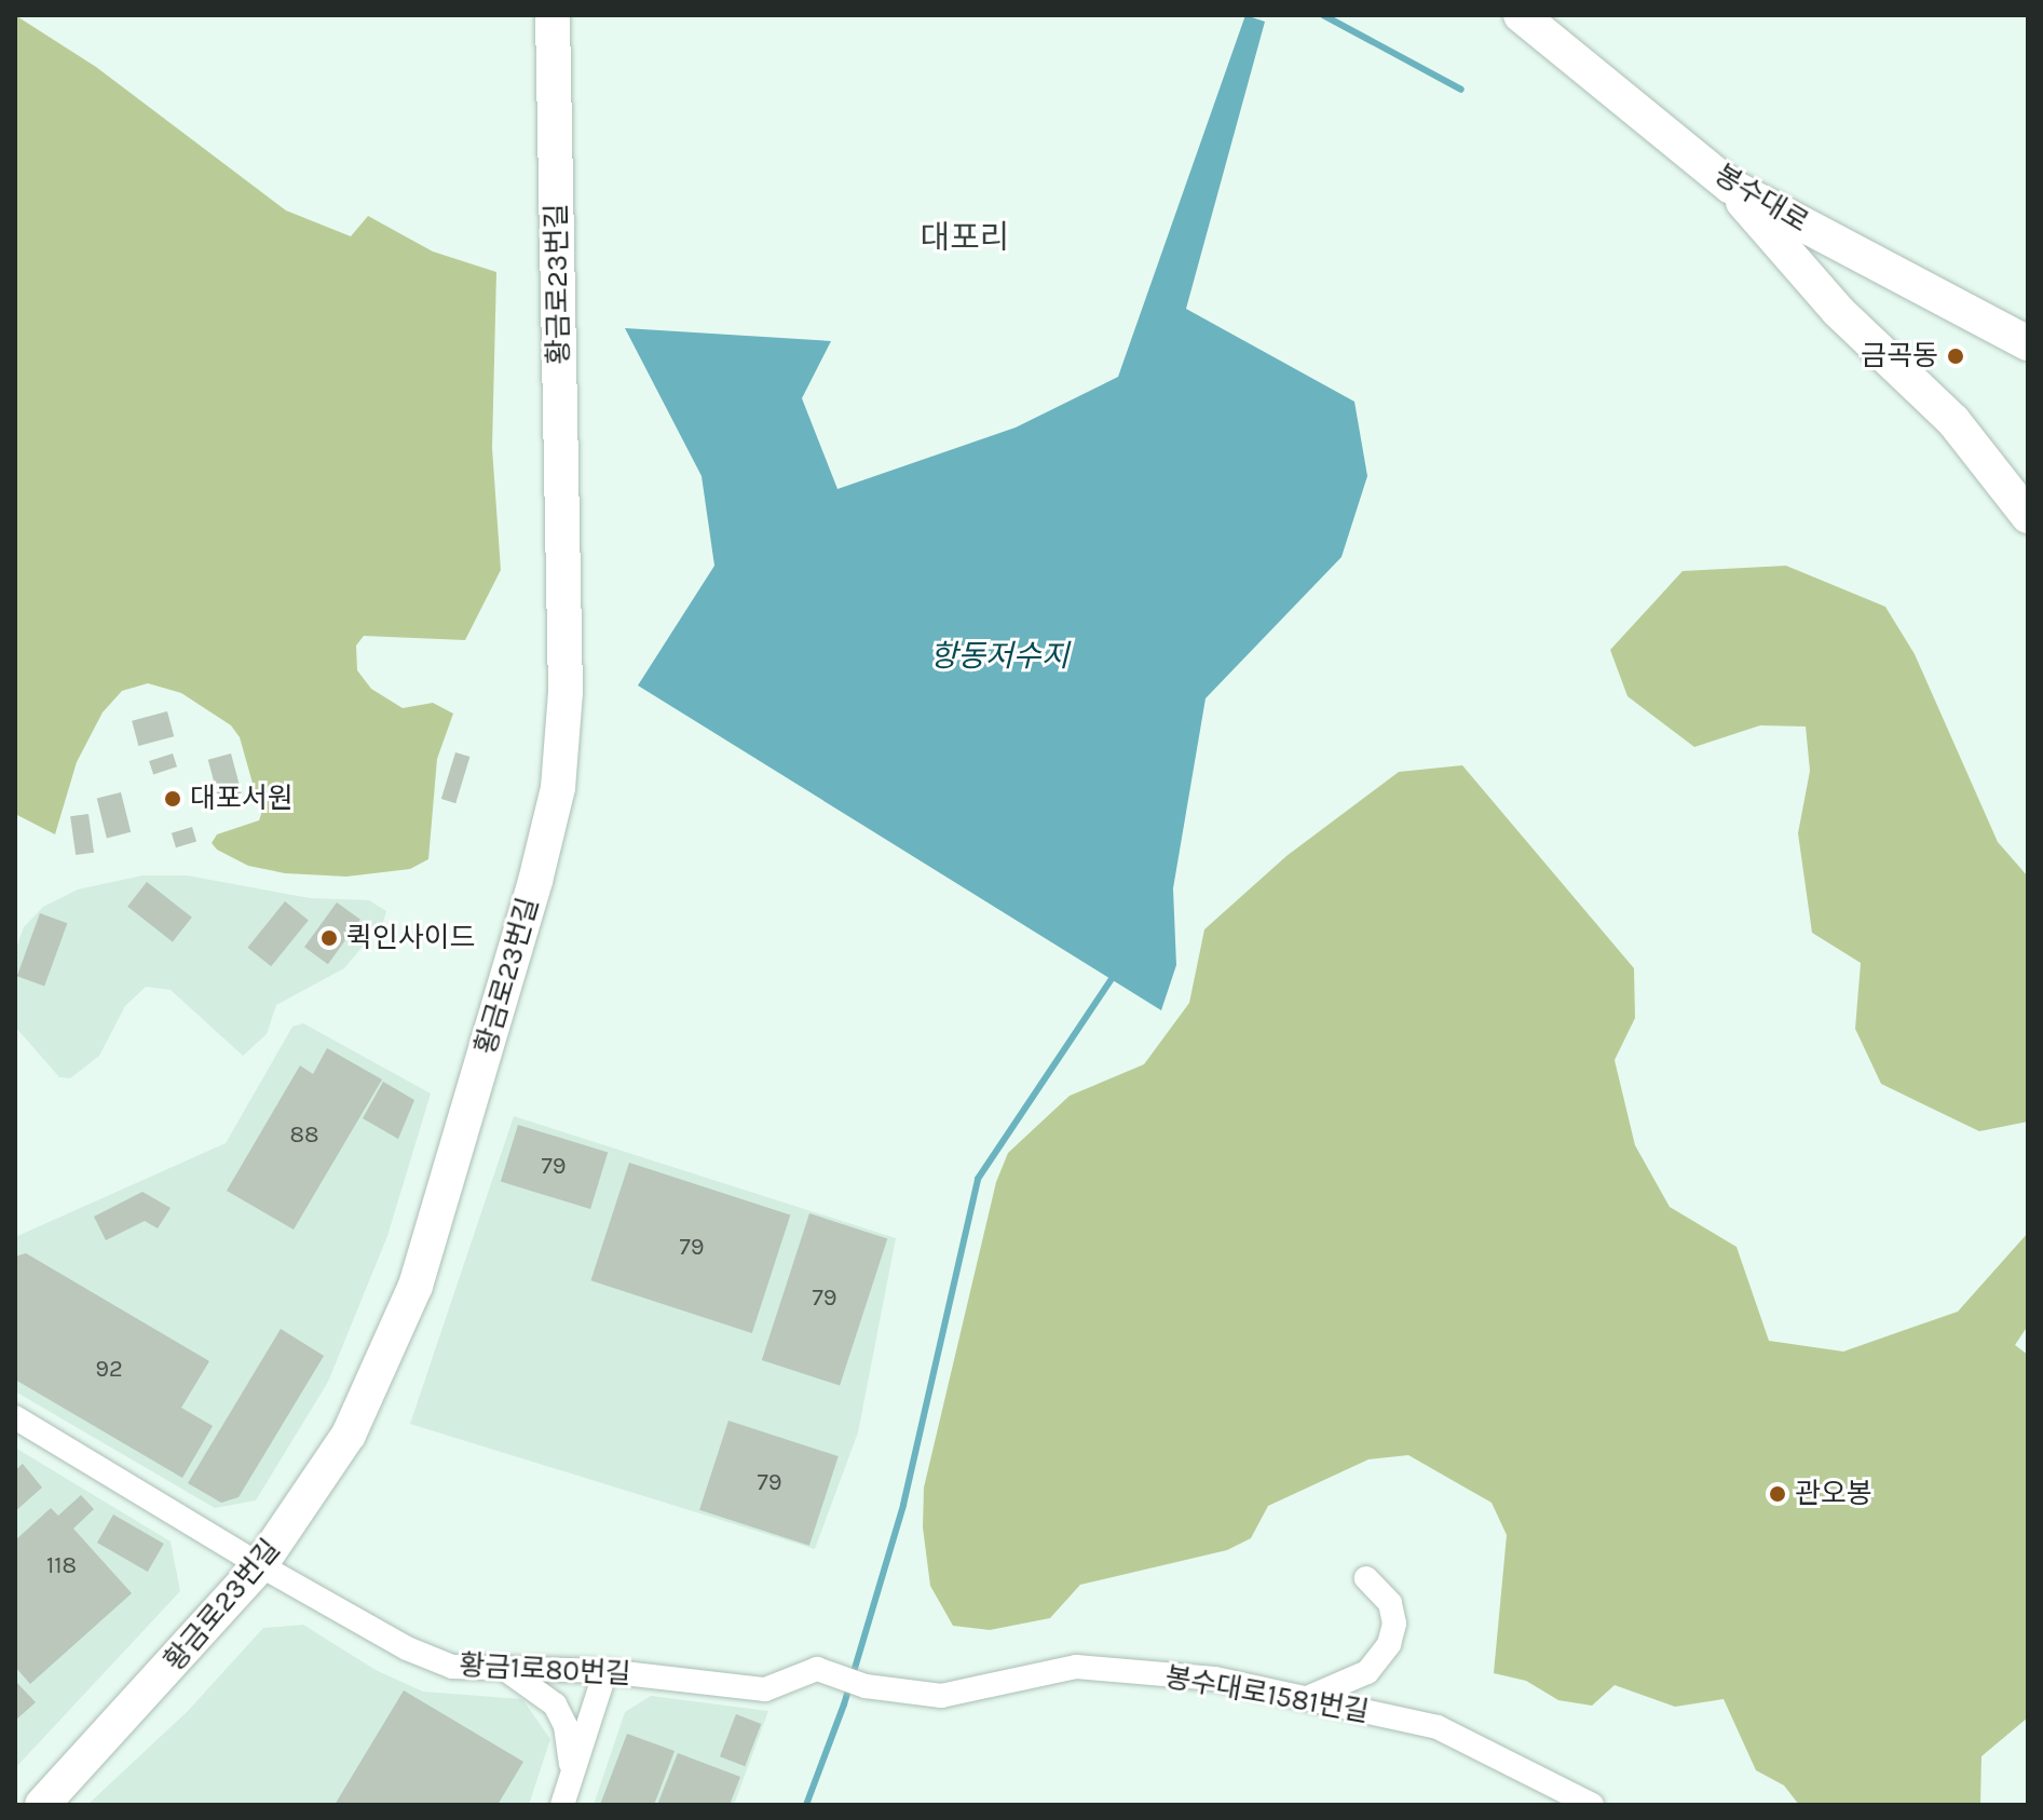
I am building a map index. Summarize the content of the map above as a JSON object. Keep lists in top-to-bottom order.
{
  "streets": {
    "street": [
      "봉수대로",
      "황금로23번길",
      "황금1로80번길",
      "봉수대로1581번길"
    ]
  },
  "crossings": [
    ["황금로23번길", "황금1로80번길"],
    ["황금1로80번길", "봉수대로1581번길"]
  ],
  "districts": ["대포리"],
  "water": ["항동저수지"],
  "places": [
    "금곡동",
    "대포서원",
    "퀵인사이드",
    "관오봉"
  ],
  "house_numbers": [
    "88",
    "79",
    "79",
    "79",
    "92",
    "79",
    "118"
  ]
}
